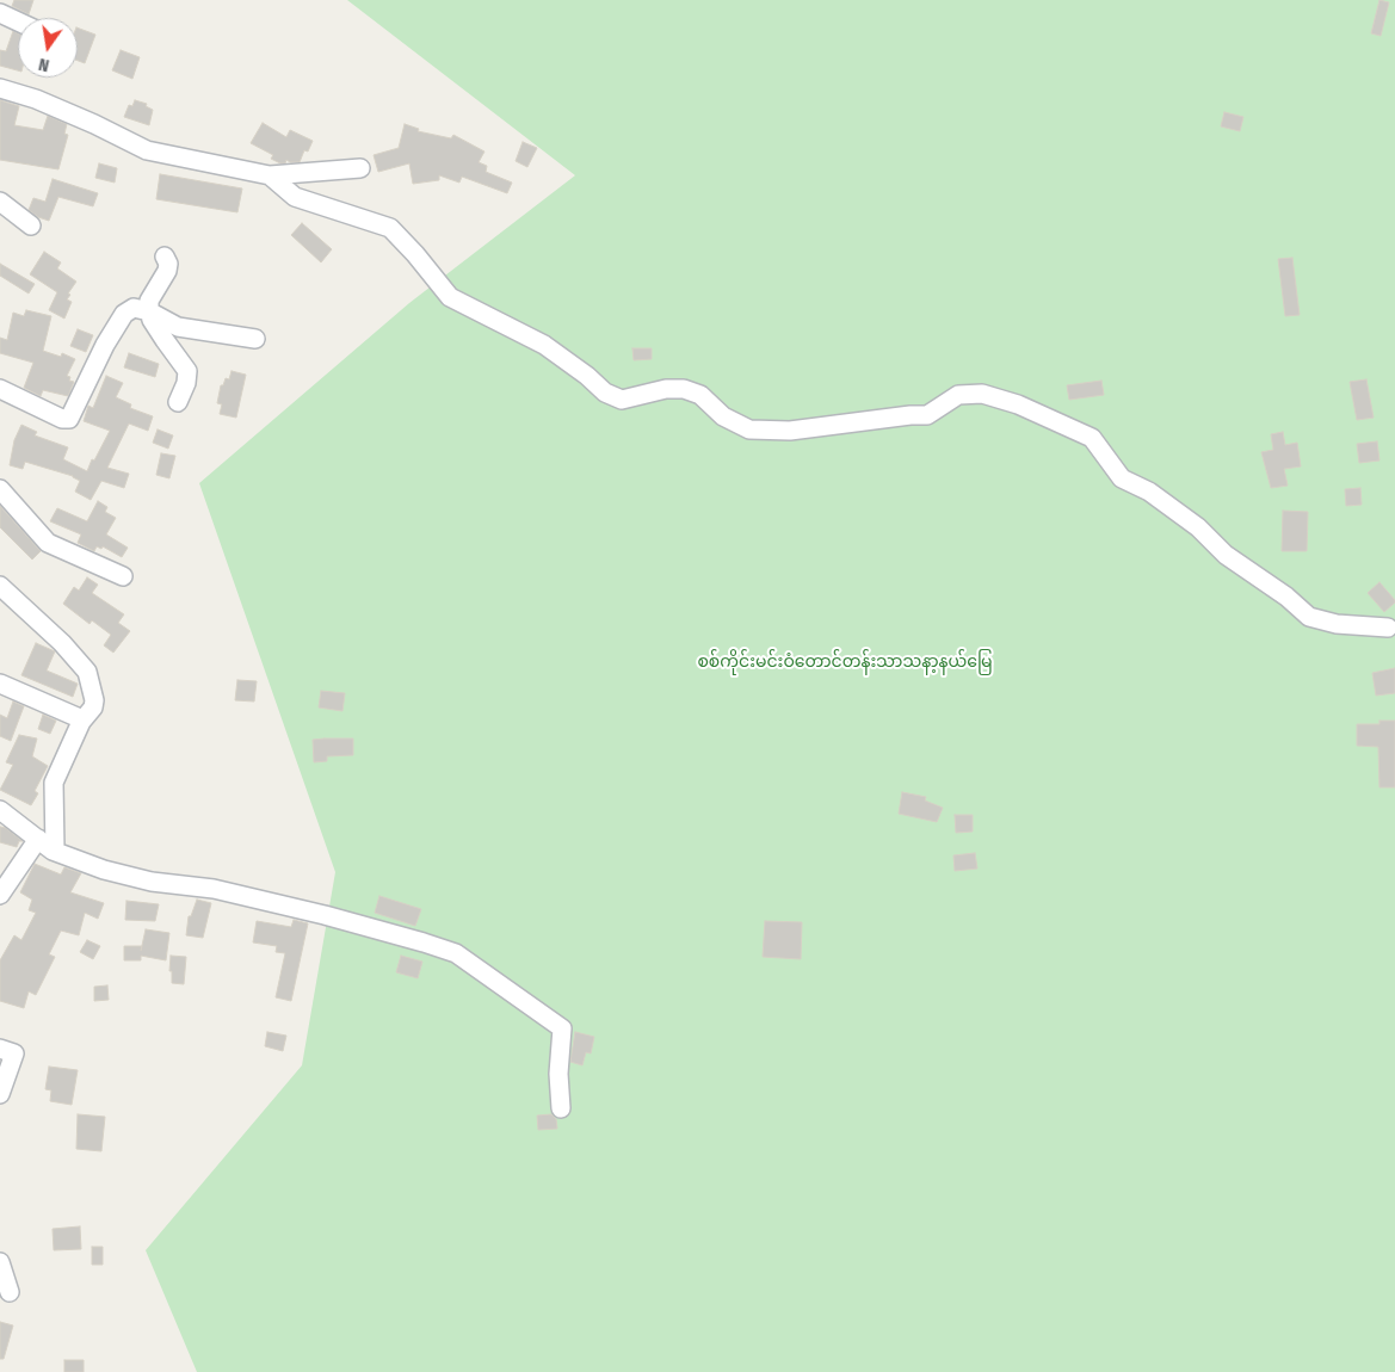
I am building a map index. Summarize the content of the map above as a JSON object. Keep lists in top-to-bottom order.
{
  "parks": ["စစ်ကိုင်းမင်းဝံတောင်တန်းသာသနာ့နယ်မြေ"],
  "north": "bottom"
}
